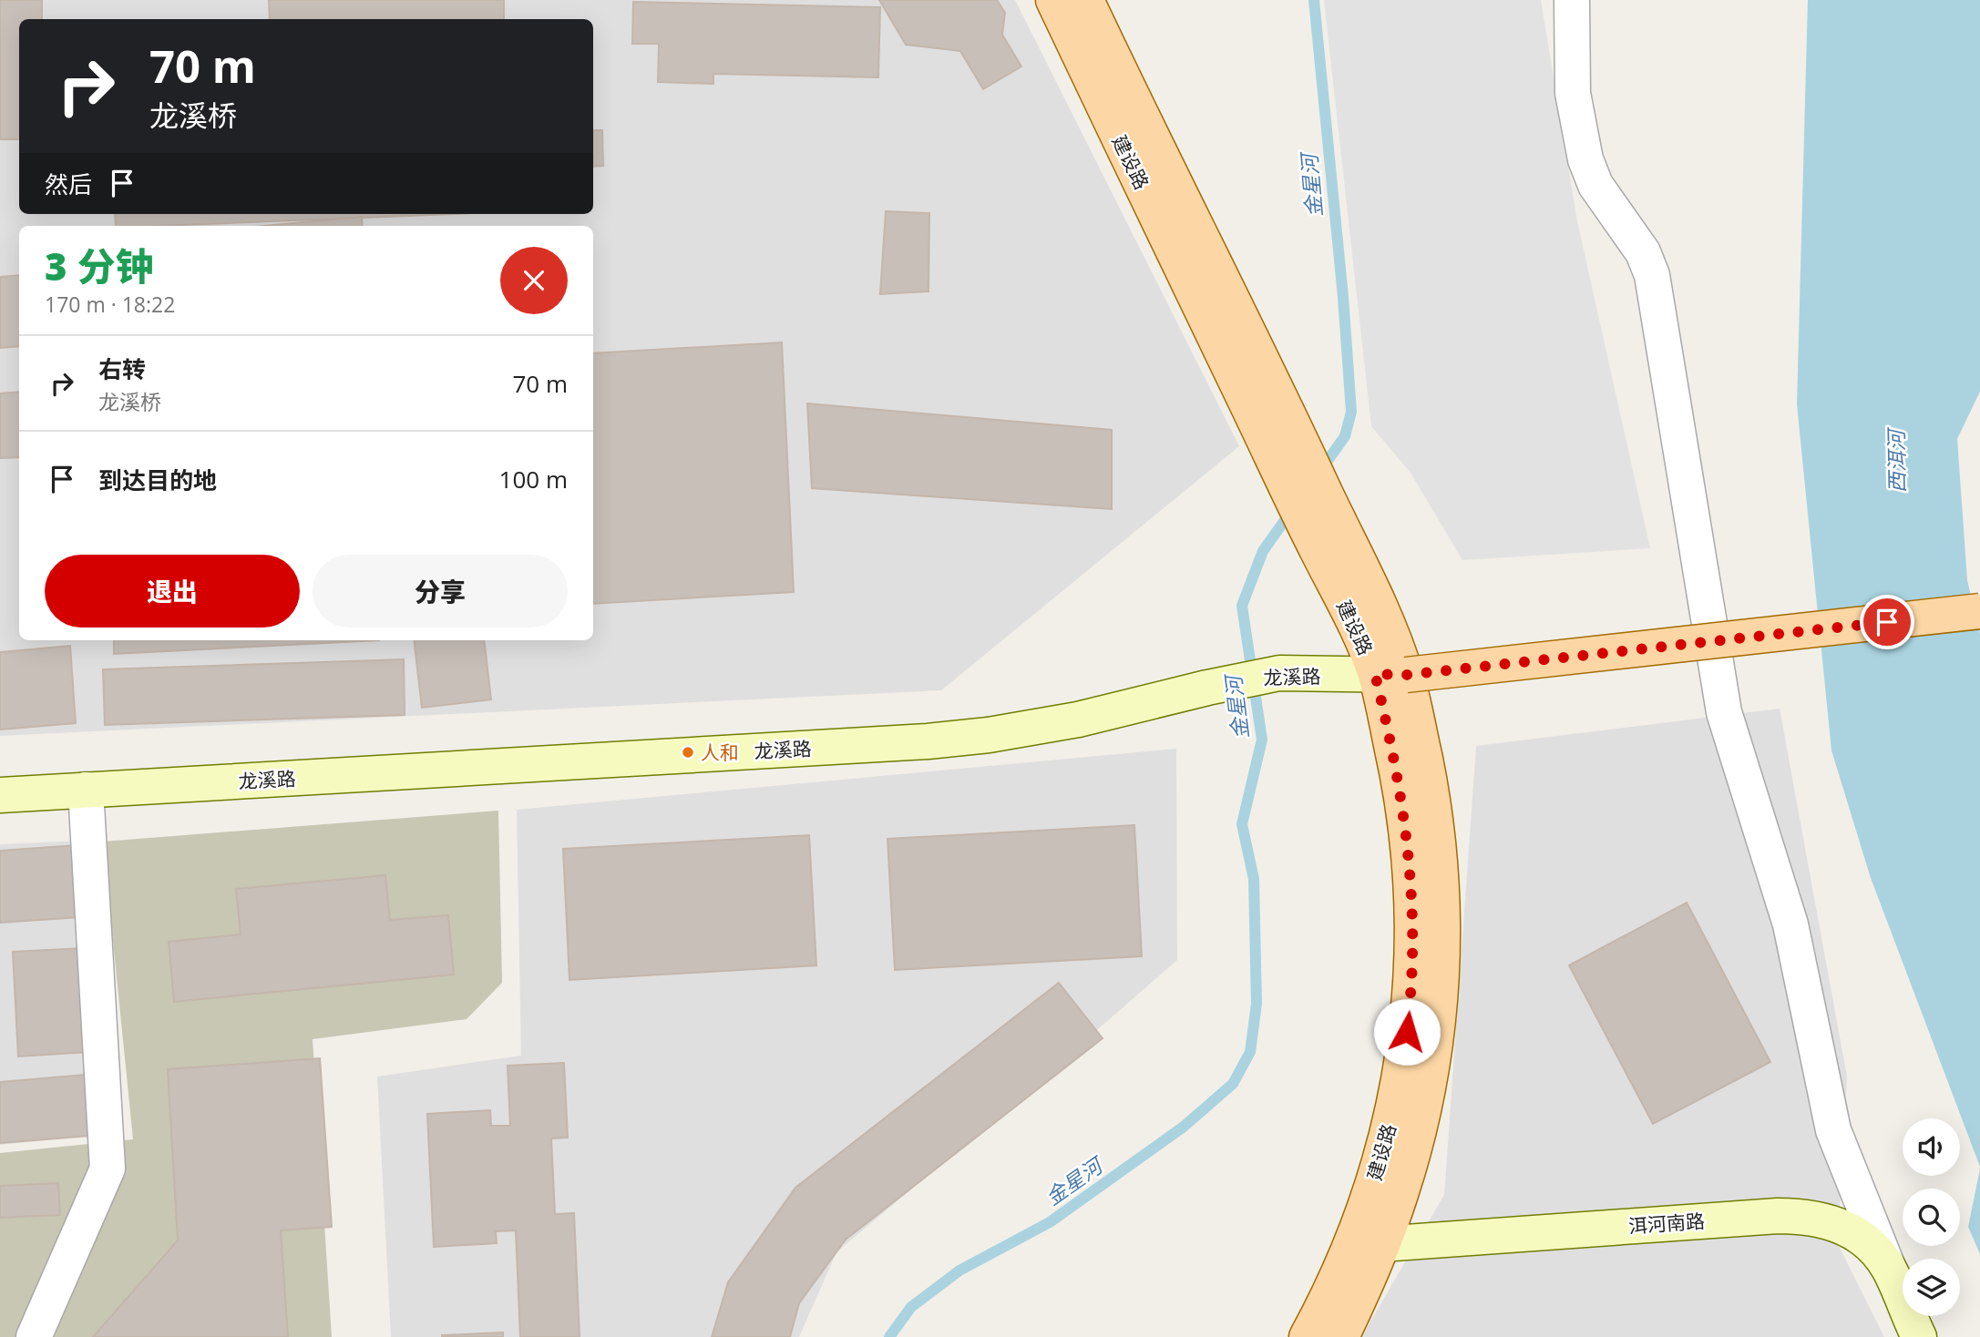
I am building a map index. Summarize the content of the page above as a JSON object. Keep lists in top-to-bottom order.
{
  "streets": {
    "main road": ["建设路"],
    "street": ["龙溪路", "洱河南路"]
  },
  "crossings": [
    ["建设路", "龙溪路"],
    ["建设路", "洱河南路"]
  ],
  "water": ["金星河", "西洱河"],
  "places": ["人和"],
  "page": {
    "turn": ["70 m", "龙溪桥"],
    "then": "然后",
    "heading": ["3 分钟", "170 m · 18:22"],
    "list": [
      {
        "name": "右转",
        "note": "龙溪桥",
        "value": "70 m"
      },
      {
        "name": "到达目的地",
        "value": "100 m"
      }
    ],
    "buttons": ["退出", "分享"]
  }
}
